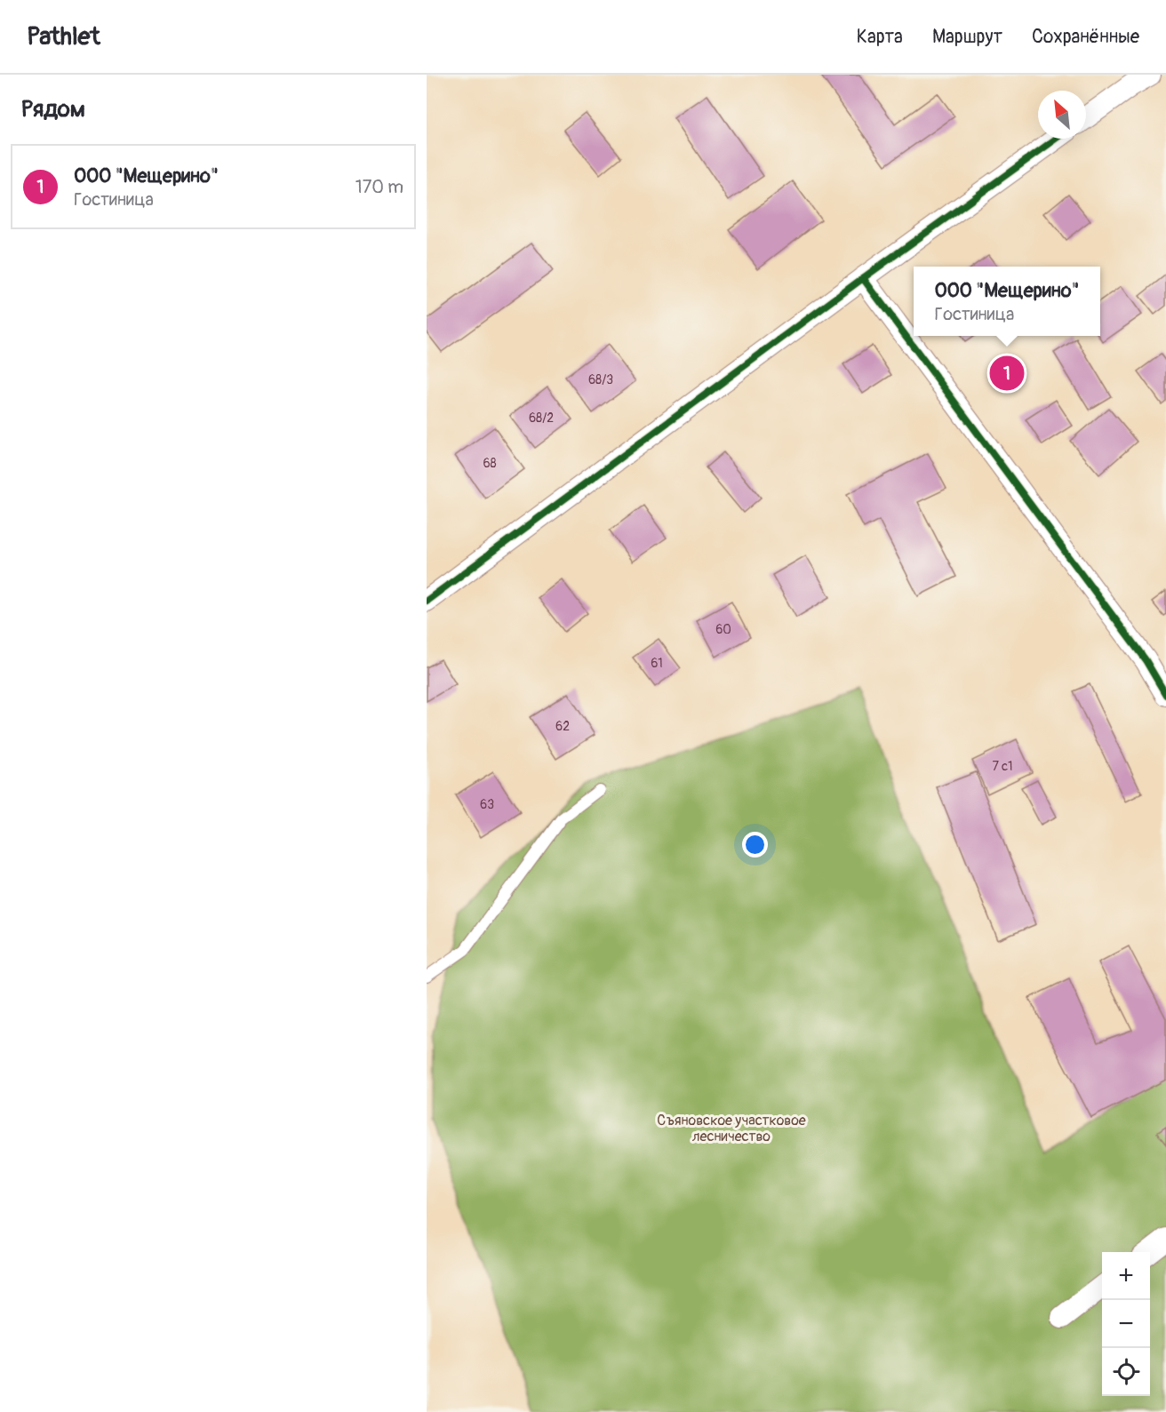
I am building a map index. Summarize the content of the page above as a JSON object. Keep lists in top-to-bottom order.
{
  "parks": ["Съяновское участковое лесничество"],
  "house_numbers": [
    "68/3",
    "68/2",
    "68",
    "60",
    "61",
    "62",
    "7 с1",
    "63"
  ],
  "north": "top left",
  "page": {
    "header": "Pathlet",
    "nav": ["Карта", "Маршрут", "Сохранённые"],
    "heading": "Рядом",
    "list": [
      {
        "mark": "1",
        "name": "ООО \"Мещерино\"",
        "note": "Гостиница",
        "value": "170 m"
      }
    ],
    "popup": ["ООО \"Мещерино\"", "Гостиница"],
    "pins": "1",
    "map_buttons": ["+", "−"]
  }
}
